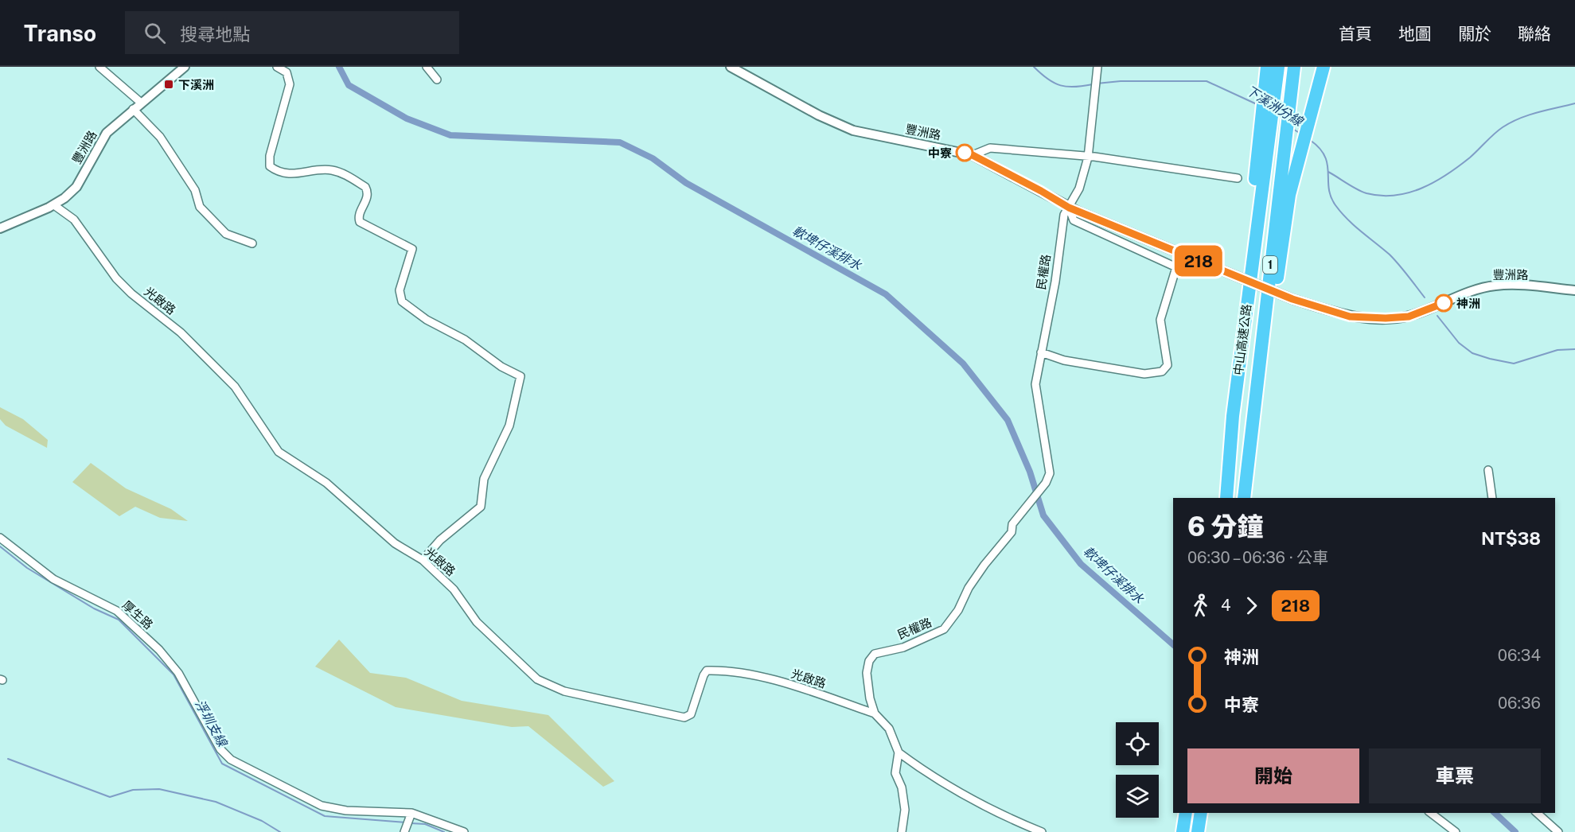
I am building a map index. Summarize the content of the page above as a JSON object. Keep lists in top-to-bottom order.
{
  "streets": {
    "highway": ["1", "中山高速公路"],
    "street": [
      "豐洲路",
      "民權路",
      "光啟路",
      "厚生路"
    ]
  },
  "crossings": [
    ["豐洲路", "民權路"],
    ["豐洲路", "光啟路"],
    ["民權路", "光啟路"]
  ],
  "water": ["下溪洲分線", "軟埤仔溪排水", "浮圳支線"],
  "places": {
    "transit": ["下溪洲"],
    "other": ["中寮", "神洲"]
  },
  "lines": ["bus line 218"],
  "page": {
    "header": "Transo",
    "search": "搜尋地點",
    "nav": [
      "首頁",
      "地圖",
      "關於",
      "聯絡"
    ],
    "on_map": "218",
    "heading": ["6 分鐘", "06:30 – 06:36 · 公車", "NT$38"],
    "legs": ["4", "218"],
    "list": [
      {
        "name": "神洲",
        "value": "06:34"
      },
      {
        "name": "中寮",
        "value": "06:36"
      }
    ],
    "buttons": ["開始", "車票"]
  }
}
